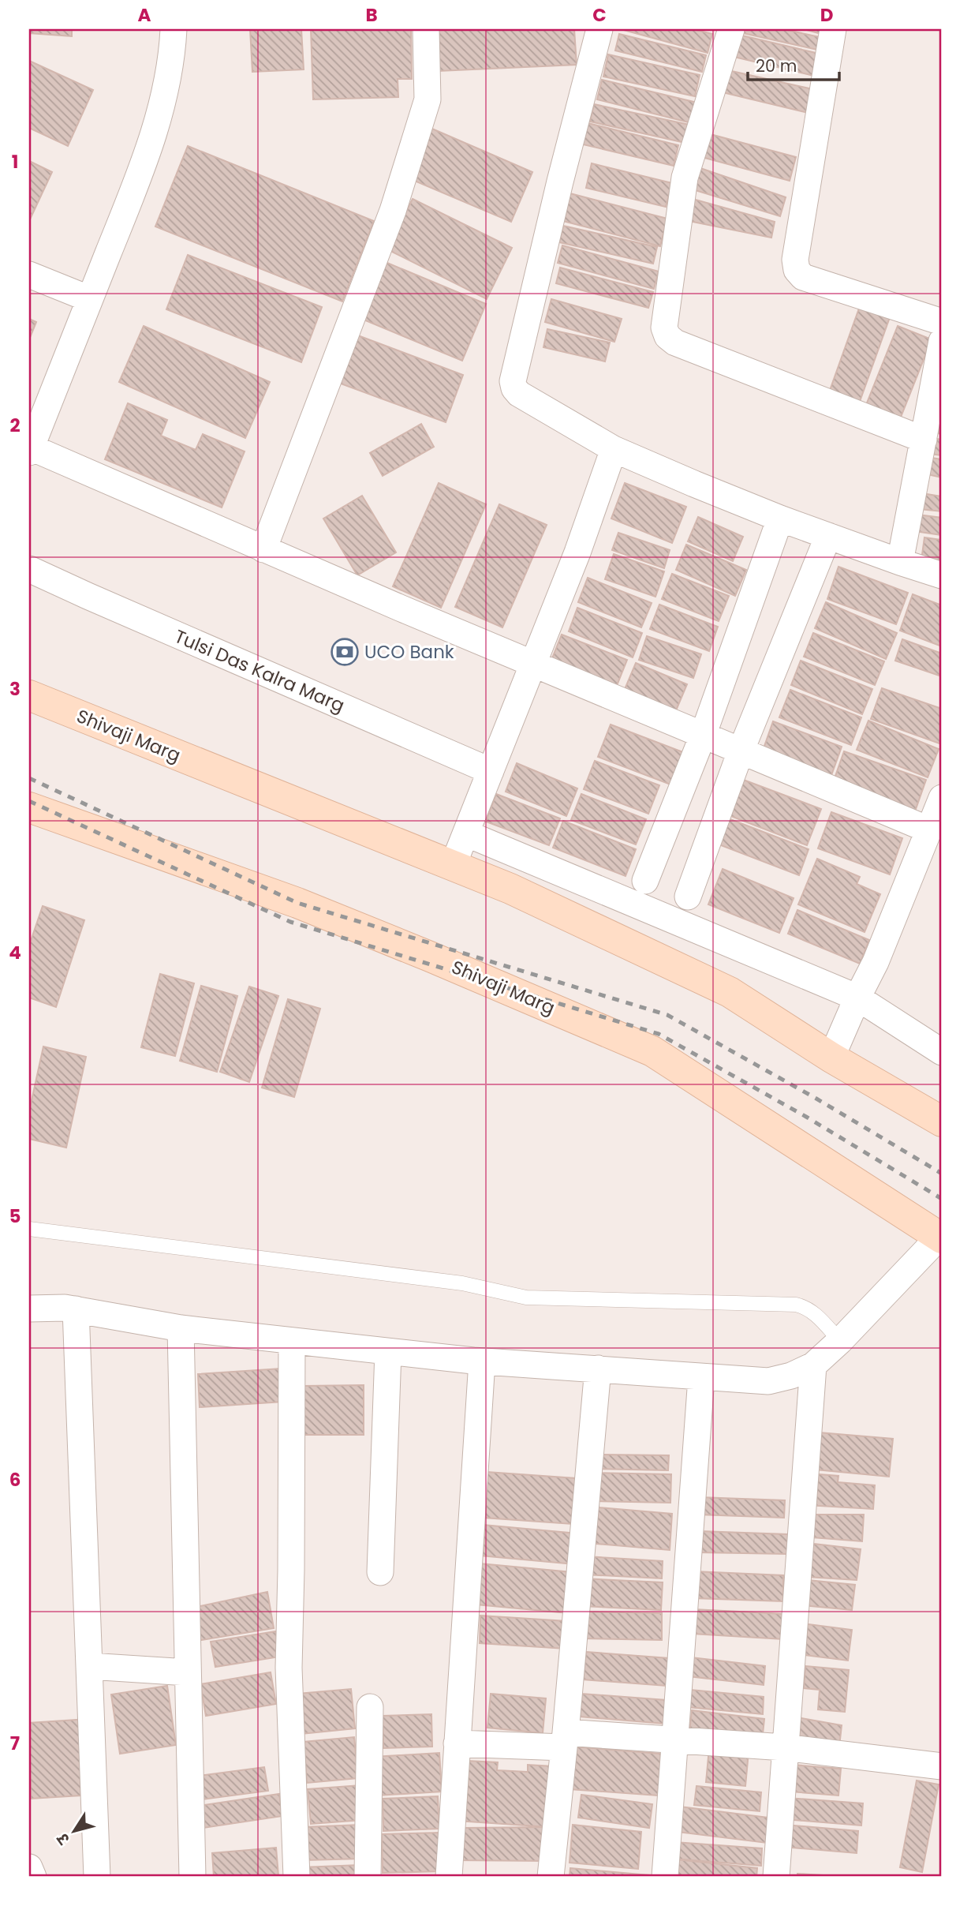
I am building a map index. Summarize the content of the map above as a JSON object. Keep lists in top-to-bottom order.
{
  "streets": {
    "main road": ["Shivaji Marg"],
    "street": ["Tulsi Das Kalra Marg"]
  },
  "places": {
    "bank": ["UCO Bank"]
  },
  "scale_bar": "20 m",
  "north": "bottom left",
  "grid": {
    "columns": [
      "A",
      "B",
      "C",
      "D"
    ],
    "rows": [
      "1",
      "2",
      "3",
      "4",
      "5",
      "6",
      "7"
    ]
  }
}
